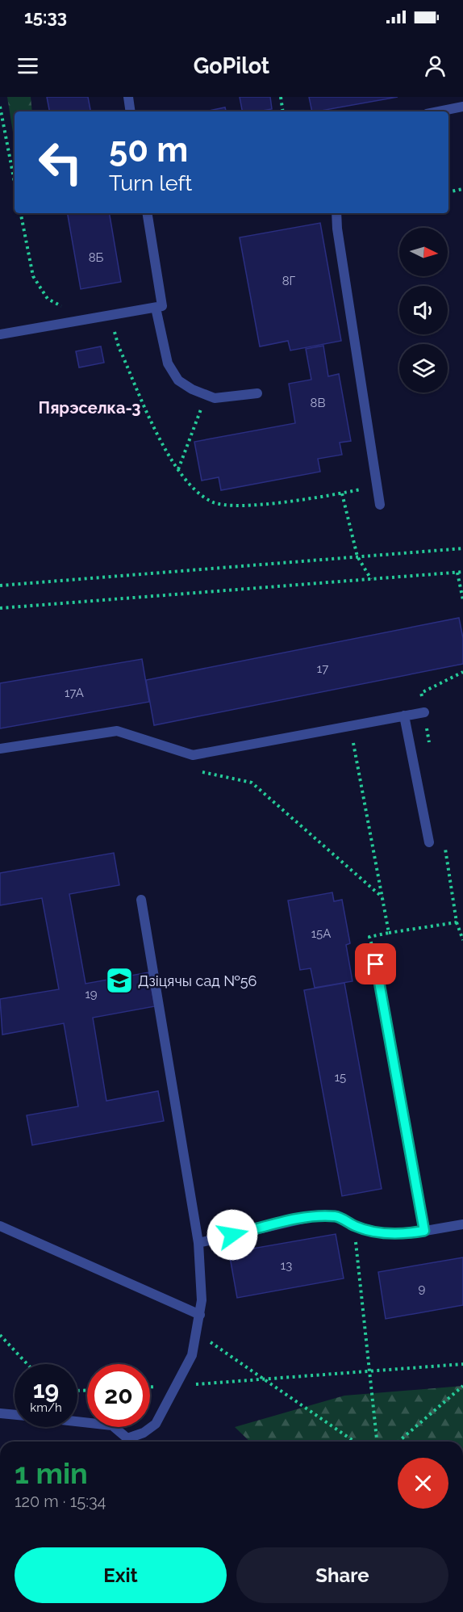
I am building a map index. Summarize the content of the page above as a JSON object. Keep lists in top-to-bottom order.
{
  "districts": ["Пярэселка-3"],
  "places": {
    "school or university": ["Дзіцячы сад №56"]
  },
  "house_numbers": [
    "8Б",
    "8Г",
    "8В",
    "17",
    "17А",
    "15А",
    "19",
    "15",
    "13",
    "9"
  ],
  "north": "right",
  "page": {
    "status": "15:33",
    "header": "GoPilot",
    "turn": ["50 m", "Turn left"],
    "speed": "19 km/h",
    "limit": "20",
    "heading": ["1 min", "120 m · 15:34"],
    "buttons": ["Exit", "Share"]
  }
}
